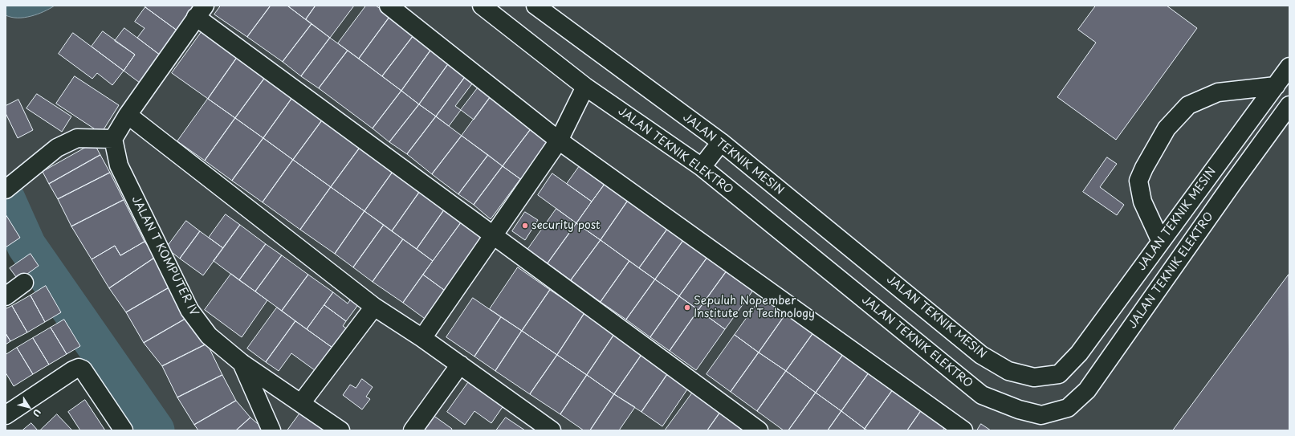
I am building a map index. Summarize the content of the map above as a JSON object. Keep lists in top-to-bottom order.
{
  "streets": {
    "street": ["JALAN TEKNIK ELEKTRO", "JALAN TEKNIK MESIN", "JALAN T KOMPUTER IV"]
  },
  "places": ["security post", "Sepuluh Nopember Institute of Technology"],
  "north": "bottom right"
}
